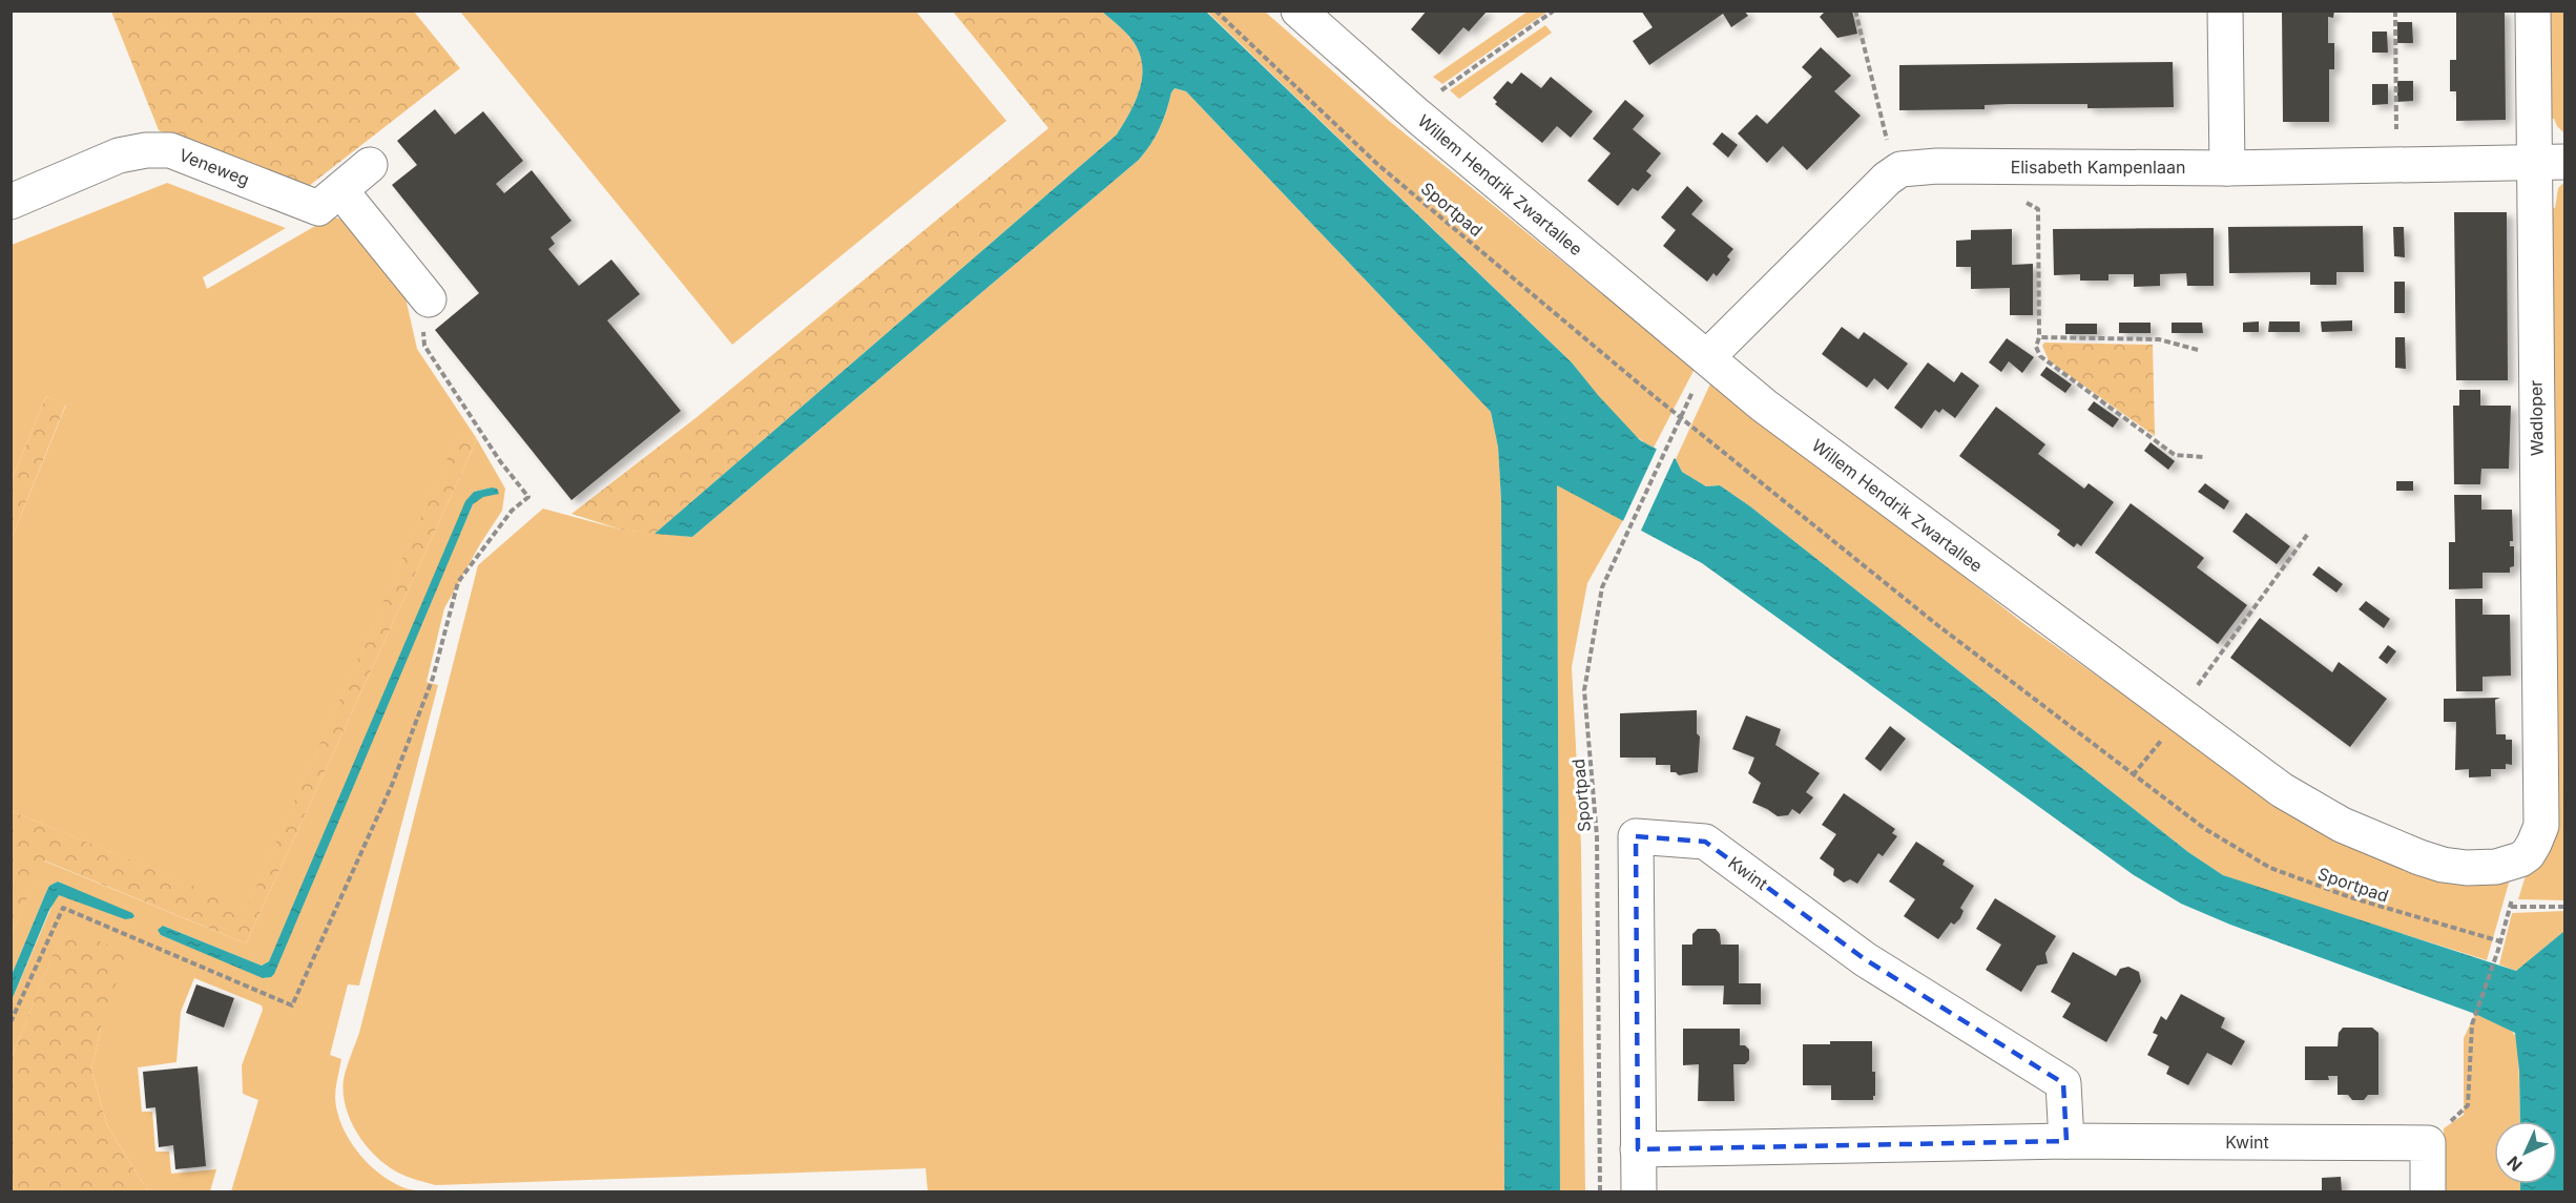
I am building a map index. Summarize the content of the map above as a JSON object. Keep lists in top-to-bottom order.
{
  "streets": {
    "street": [
      "Veneweg",
      "Elisabeth Kampenlaan",
      "Willem Hendrik Zwartallee",
      "Wadloper",
      "Kwint"
    ],
    "path": ["Sportpad"]
  },
  "crossings": [
    ["Elisabeth Kampenlaan", "Wadloper"],
    ["Willem Hendrik Zwartallee", "Sportpad"],
    ["Willem Hendrik Zwartallee", "Wadloper"]
  ],
  "north": "bottom left"
}
